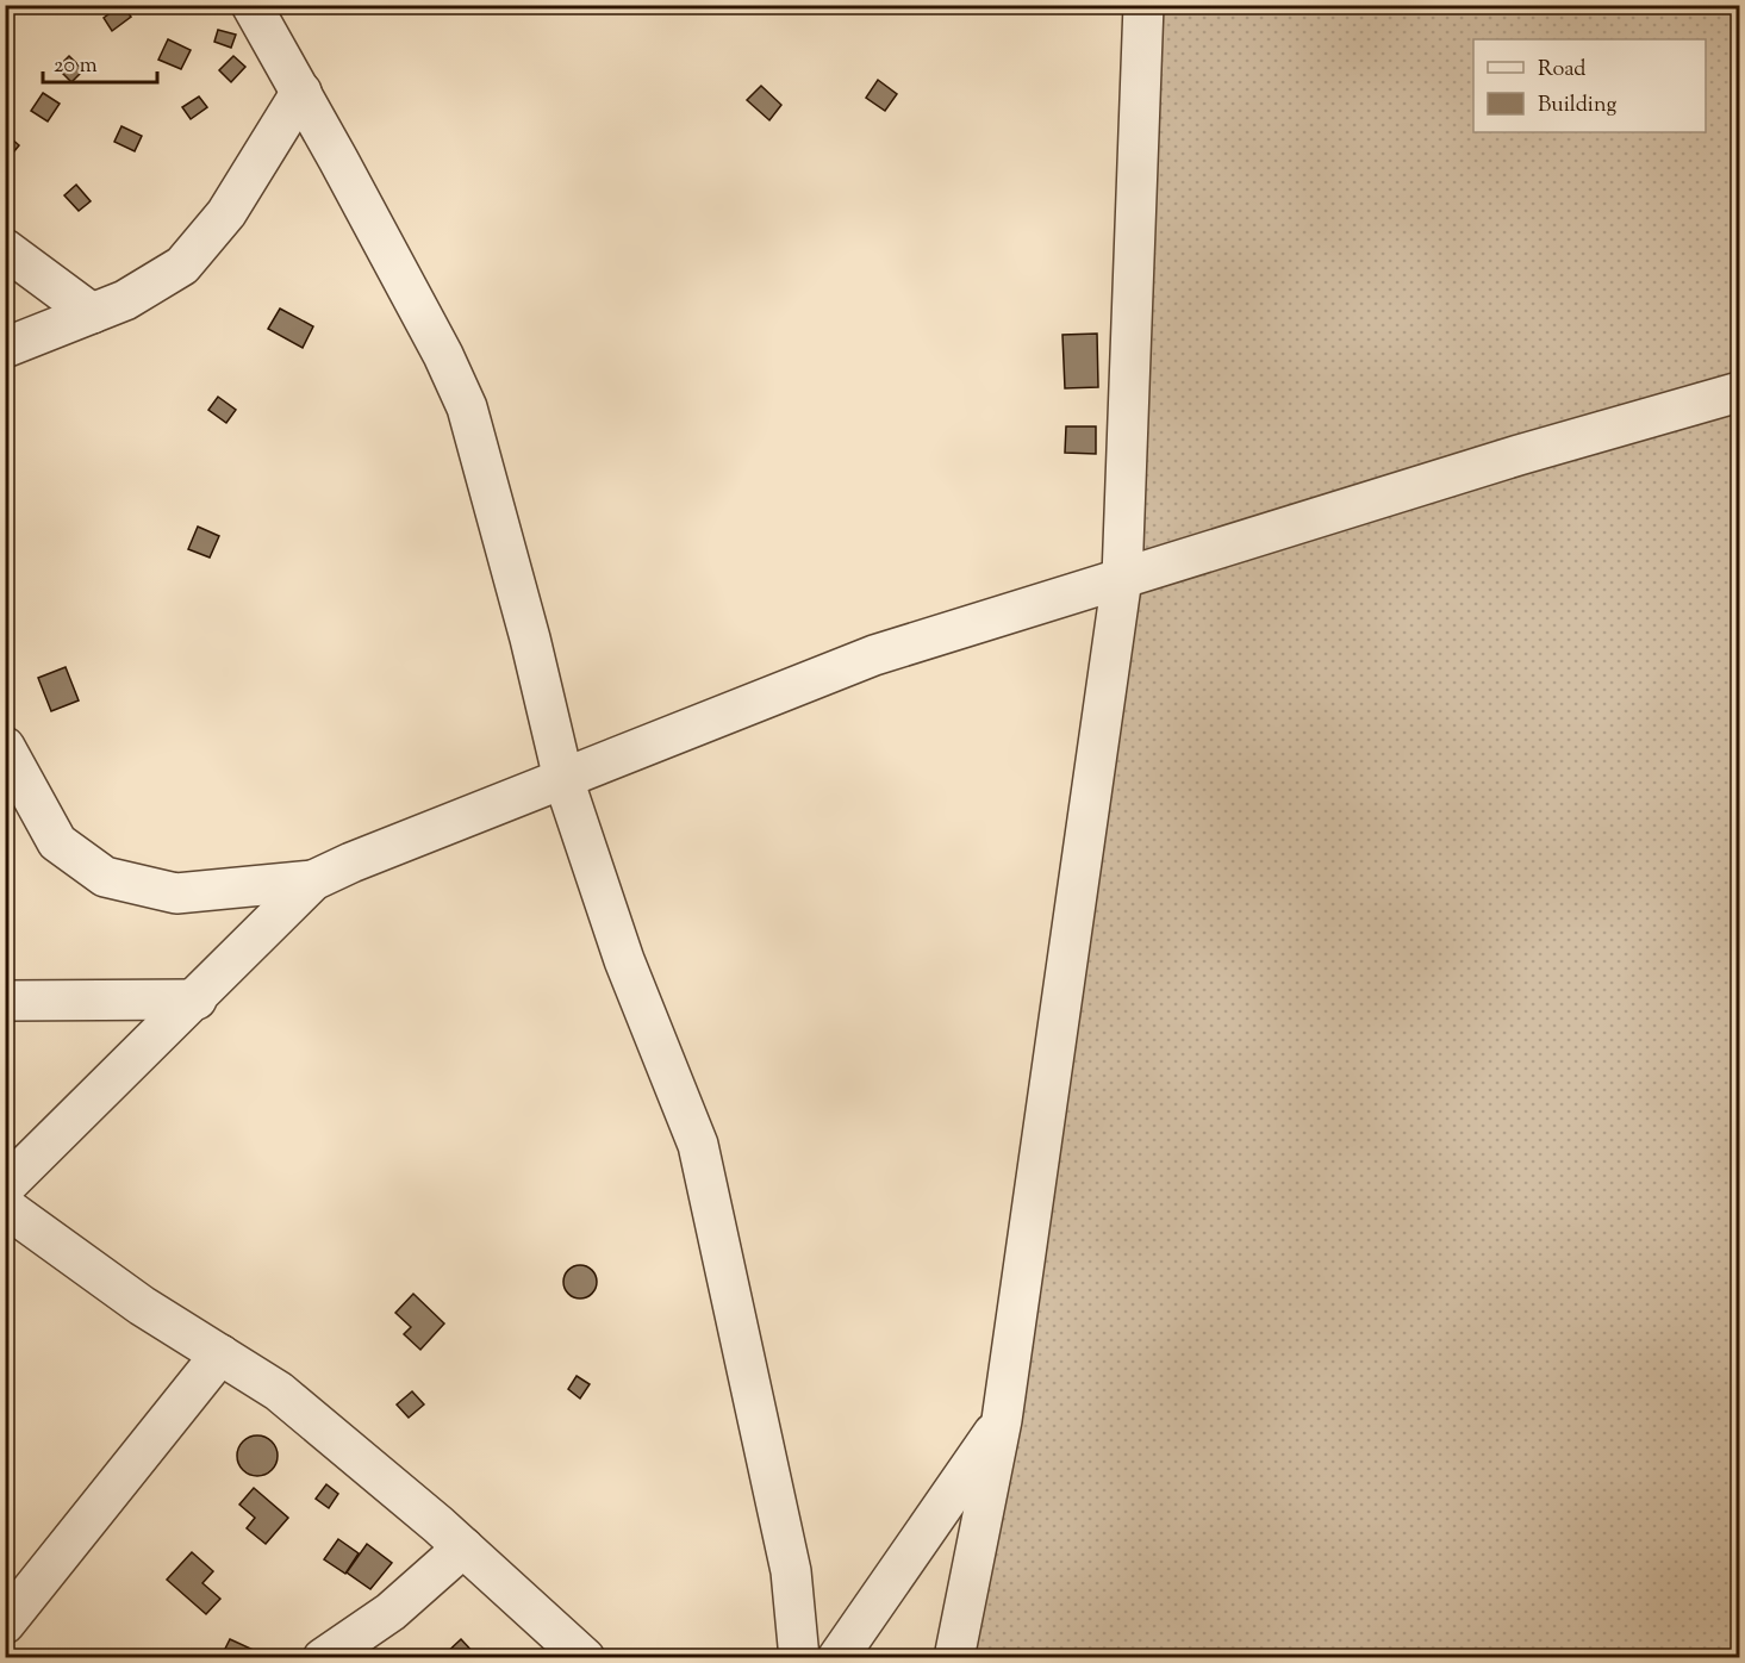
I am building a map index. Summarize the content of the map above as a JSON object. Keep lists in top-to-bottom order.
{
  "legend": ["Road", "Building"],
  "scale_bar": "20 m"
}
